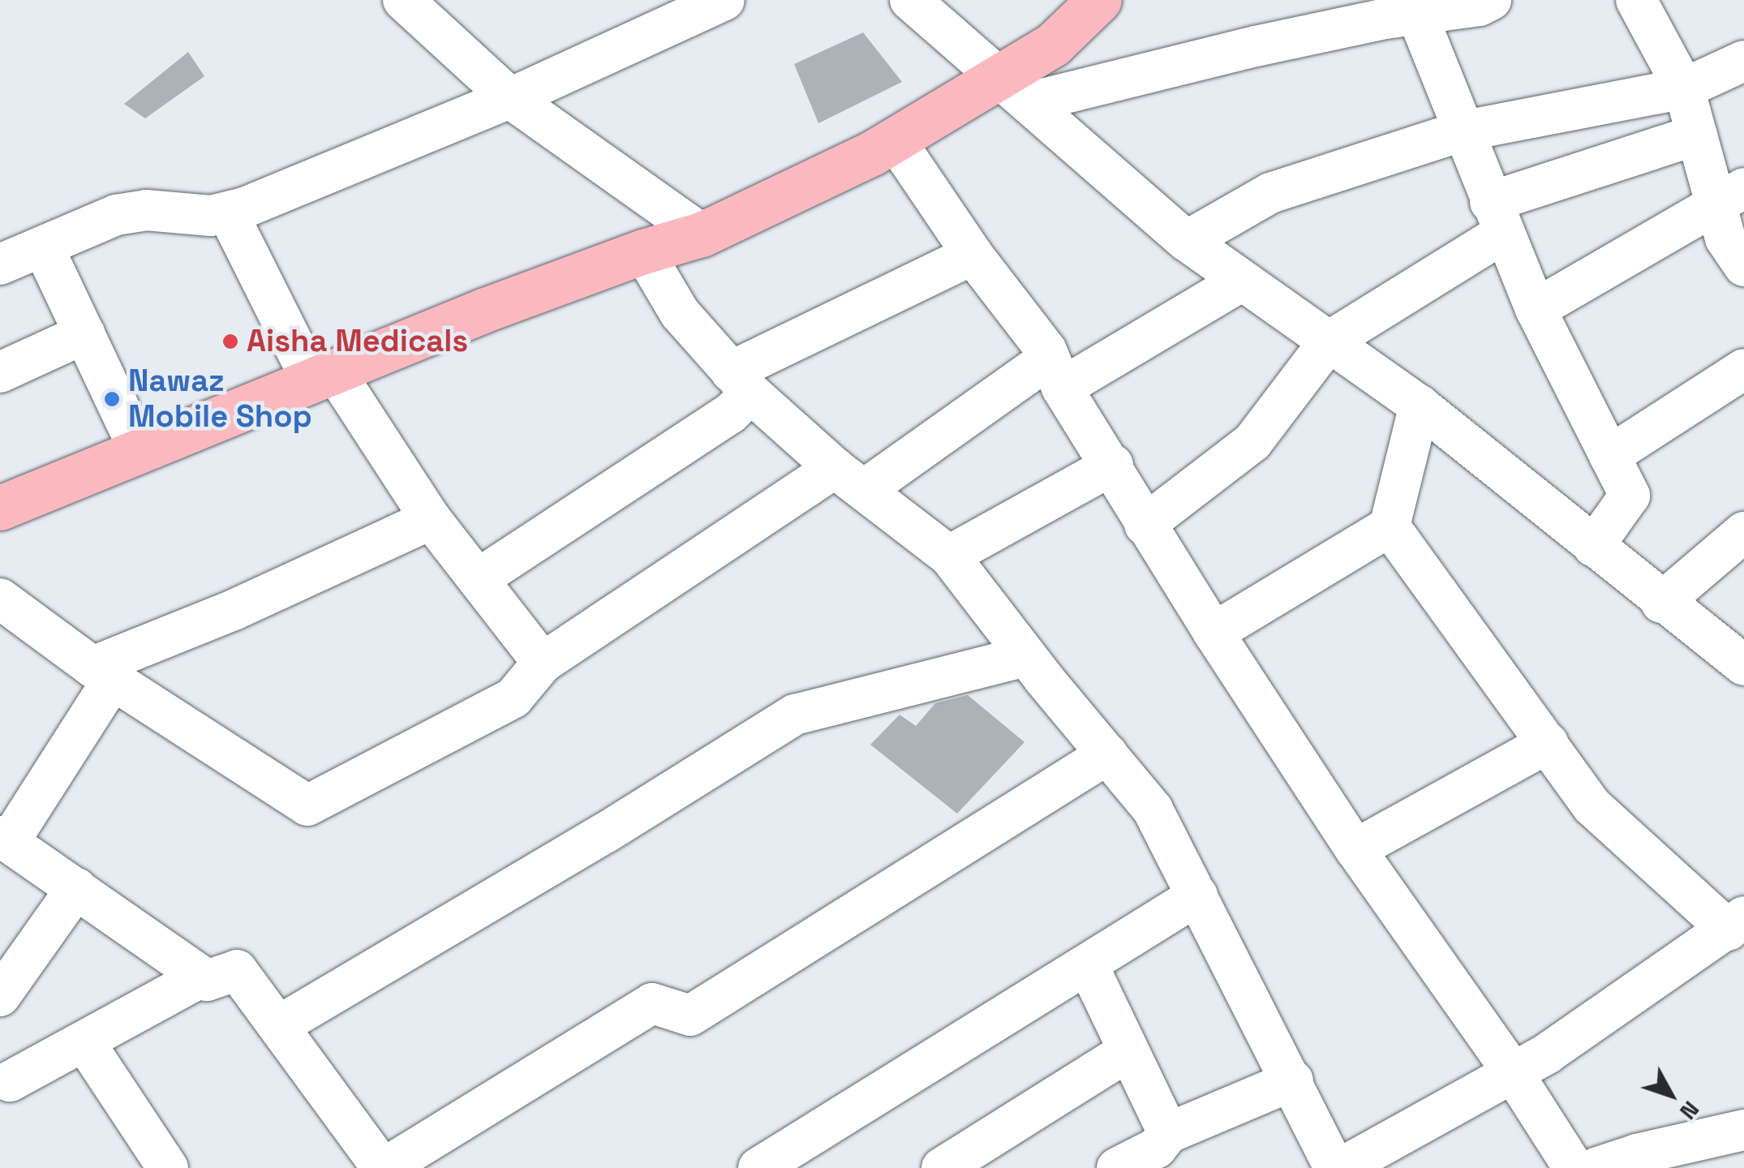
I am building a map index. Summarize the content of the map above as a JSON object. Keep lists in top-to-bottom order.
{
  "places": ["Aisha Medicals", "Nawaz Mobile Shop"],
  "north": "bottom right"
}
